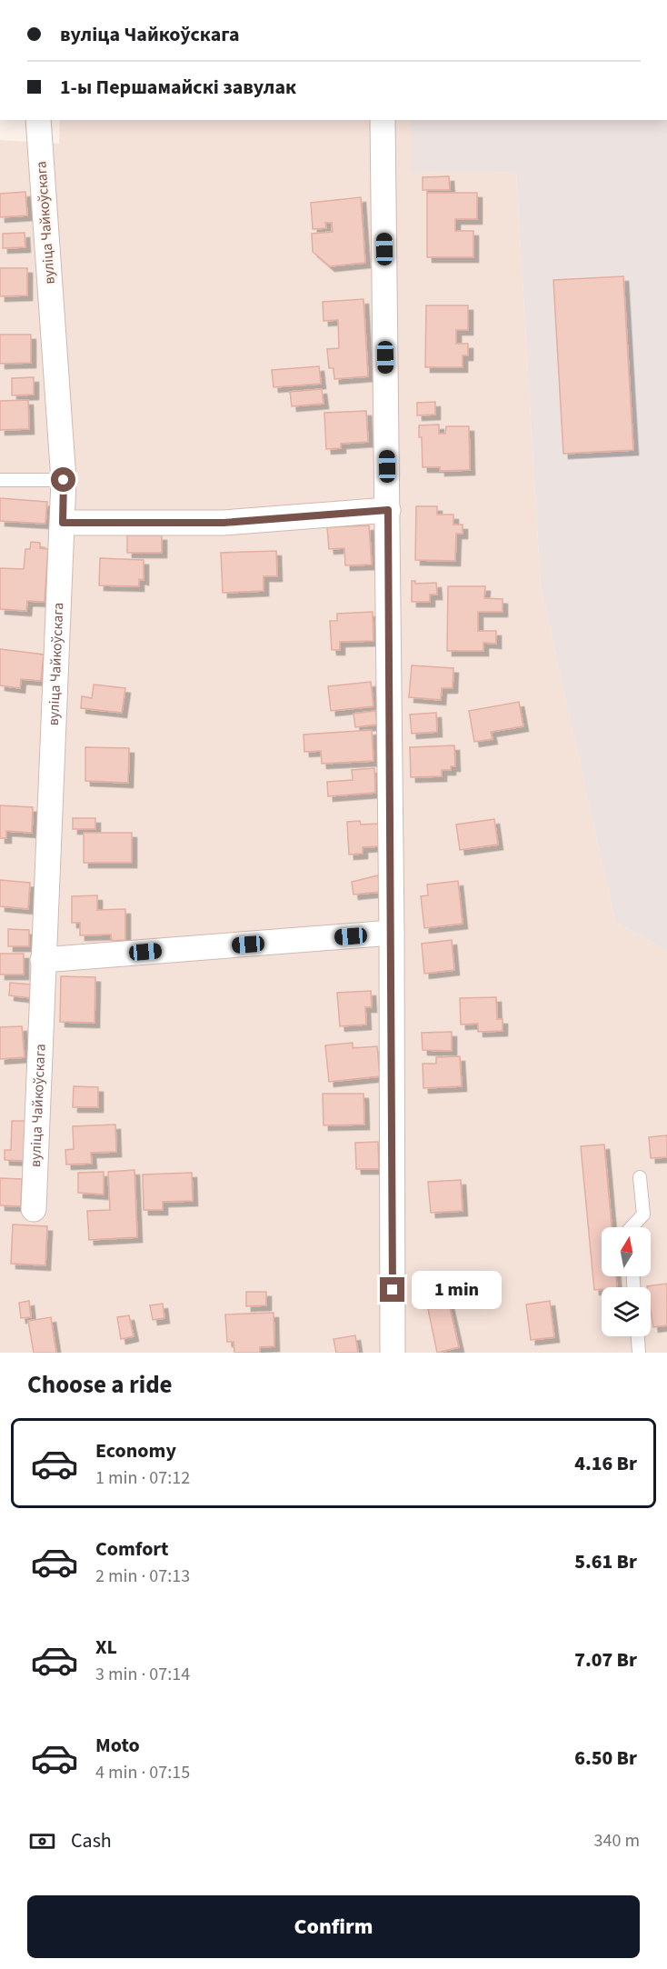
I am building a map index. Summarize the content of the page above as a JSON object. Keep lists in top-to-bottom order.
{
  "streets": {
    "street": ["вуліца Чайкоўскага"]
  },
  "north": "top",
  "page": {
    "banner": ["вуліца Чайкоўскага", "1-ы Першамайскі завулак"],
    "bubble": "1 min",
    "heading": "Choose a ride",
    "list": [
      {
        "name": "Economy",
        "note": "1 min · 07:12",
        "value": "4.16 Br"
      },
      {
        "name": "Comfort",
        "note": "2 min · 07:13",
        "value": "5.61 Br"
      },
      {
        "name": "XL",
        "note": "3 min · 07:14",
        "value": "7.07 Br"
      },
      {
        "name": "Moto",
        "note": "4 min · 07:15",
        "value": "6.50 Br"
      }
    ],
    "pay": ["Cash", "340 m"],
    "buttons": "Confirm"
  }
}
